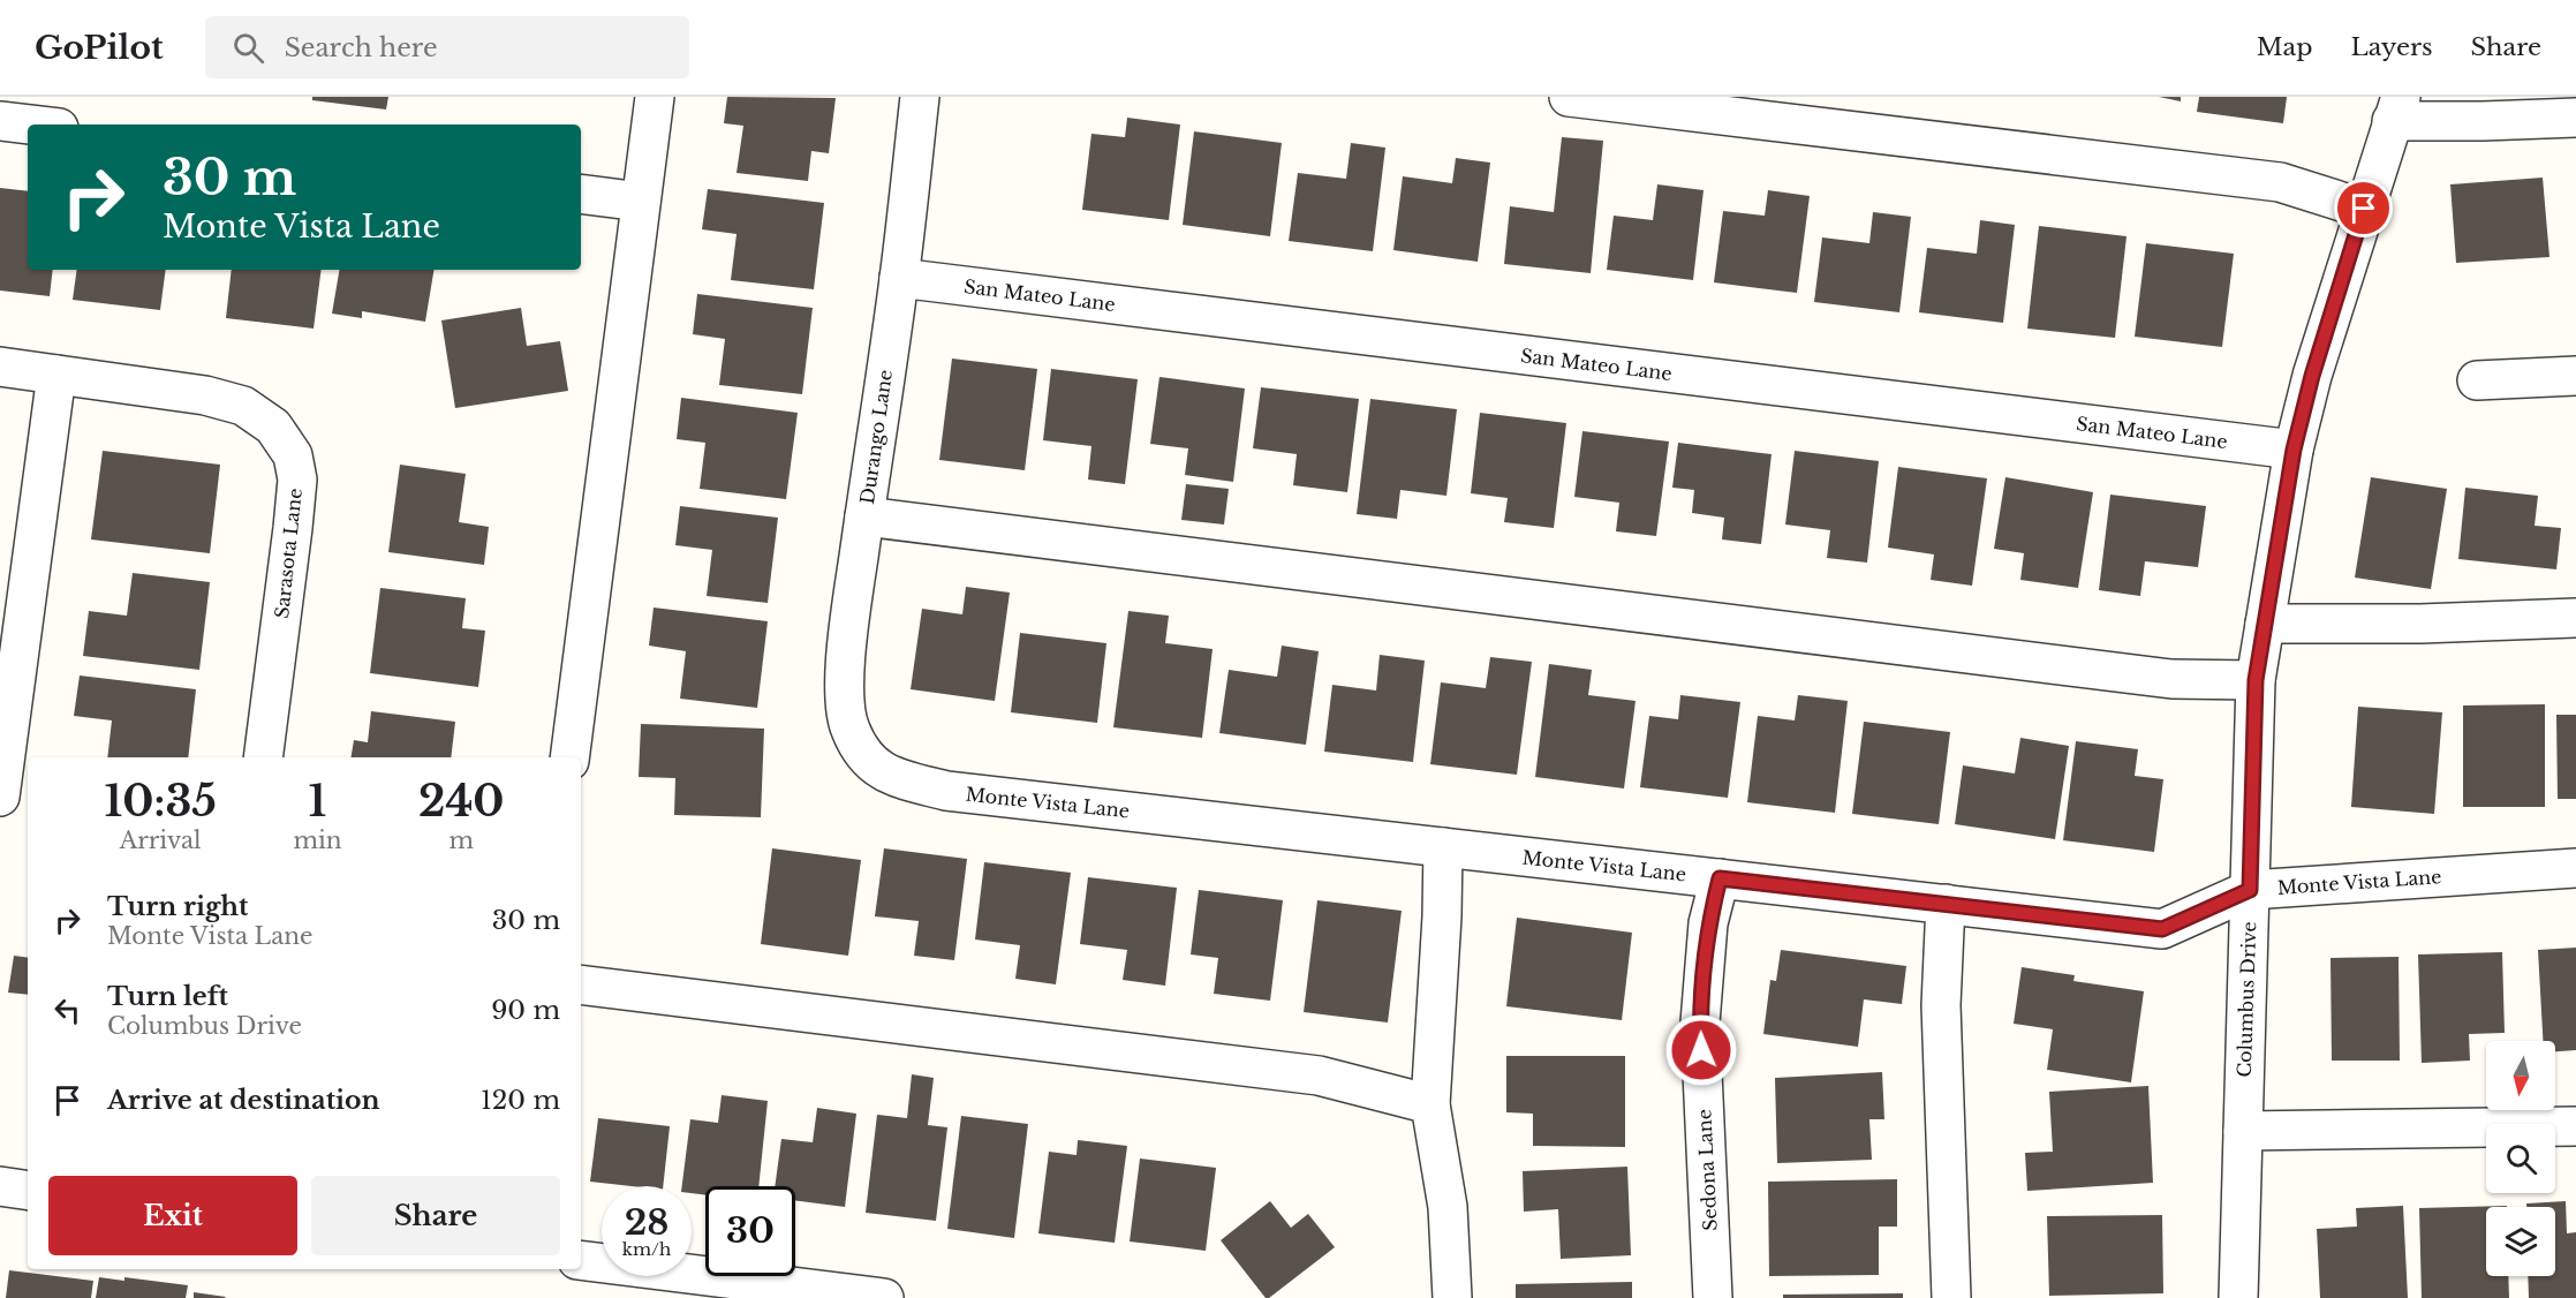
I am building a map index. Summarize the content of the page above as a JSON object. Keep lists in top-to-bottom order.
{
  "streets": {
    "street": [
      "San Mateo Lane",
      "Durango Lane",
      "Sarasota Lane",
      "Monte Vista Lane",
      "Columbus Drive",
      "Sedona Lane"
    ]
  },
  "crossings": [
    ["San Mateo Lane", "Durango Lane"],
    ["San Mateo Lane", "Columbus Drive"],
    ["Durango Lane", "Monte Vista Lane"],
    ["Monte Vista Lane", "Columbus Drive"],
    ["Monte Vista Lane", "Sedona Lane"]
  ],
  "north": "bottom",
  "page": {
    "header": "GoPilot",
    "search": "Search here",
    "nav": ["Map", "Layers", "Share"],
    "turn": ["30 m", "Monte Vista Lane"],
    "eta": [
      "10:35",
      "Arrival",
      "1",
      "min",
      "240",
      "m"
    ],
    "list": [
      {
        "name": "Turn right",
        "note": "Monte Vista Lane",
        "value": "30 m"
      },
      {
        "name": "Turn left",
        "note": "Columbus Drive",
        "value": "90 m"
      },
      {
        "name": "Arrive at destination",
        "value": "120 m"
      }
    ],
    "buttons": ["Exit", "Share"],
    "speed": "28 km/h",
    "limit": "30"
  }
}
